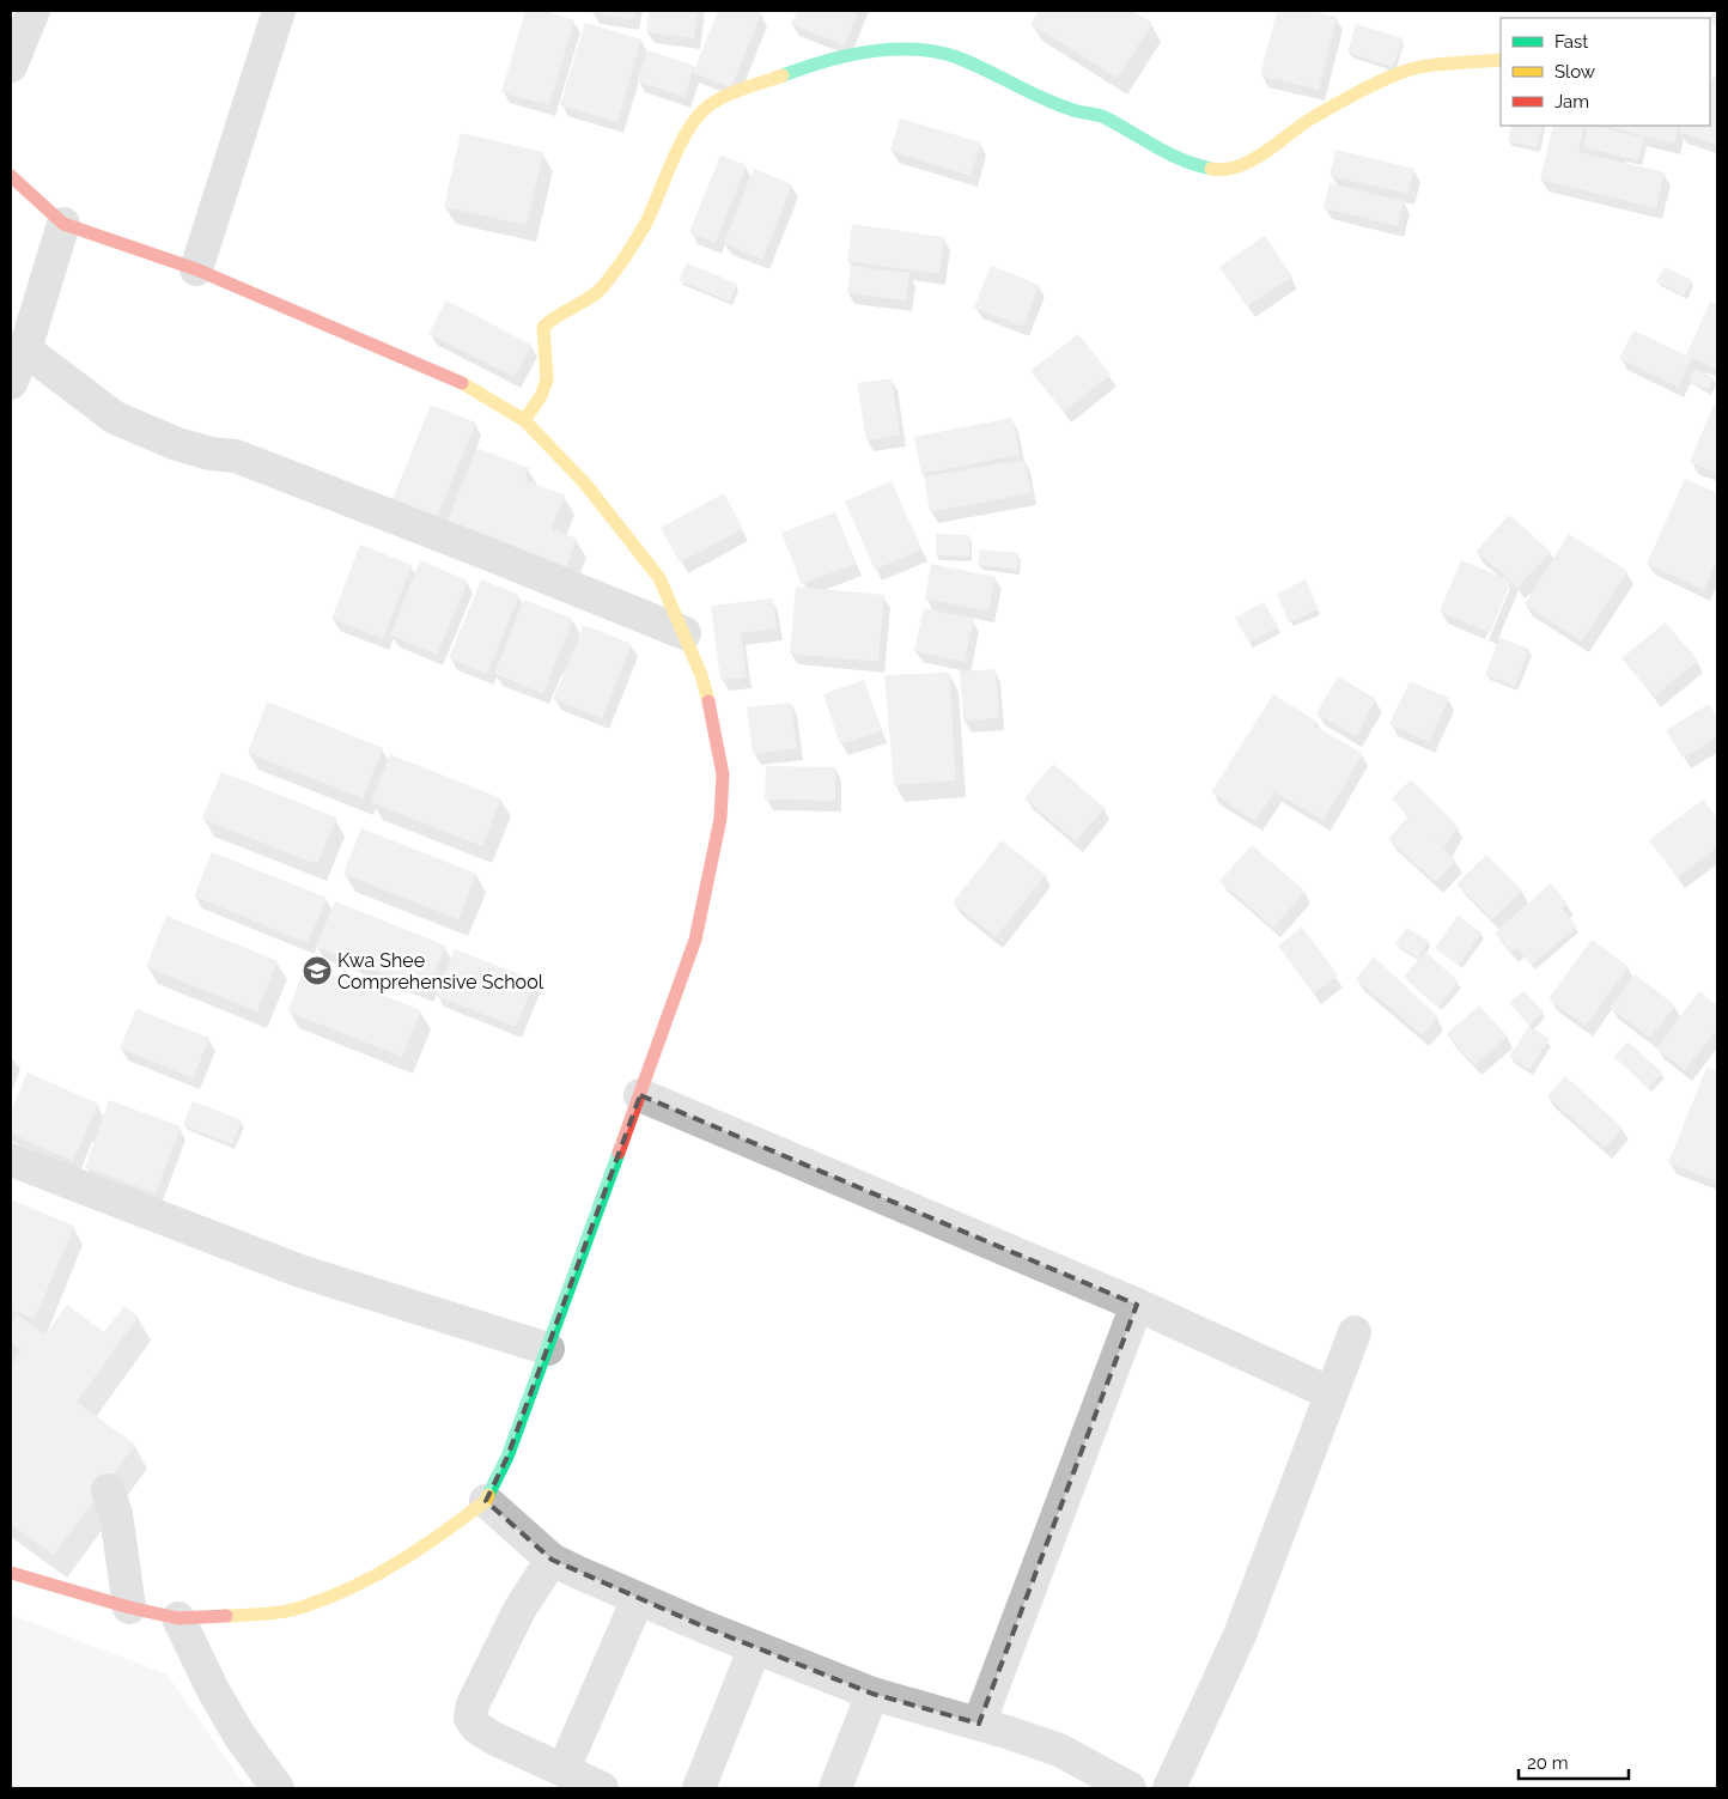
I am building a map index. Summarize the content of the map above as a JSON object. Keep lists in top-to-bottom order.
{
  "places": {
    "school or university": ["Kwa Shee Comprehensive School"]
  },
  "legend": ["Fast", "Slow", "Jam"],
  "scale_bar": "20 m"
}
